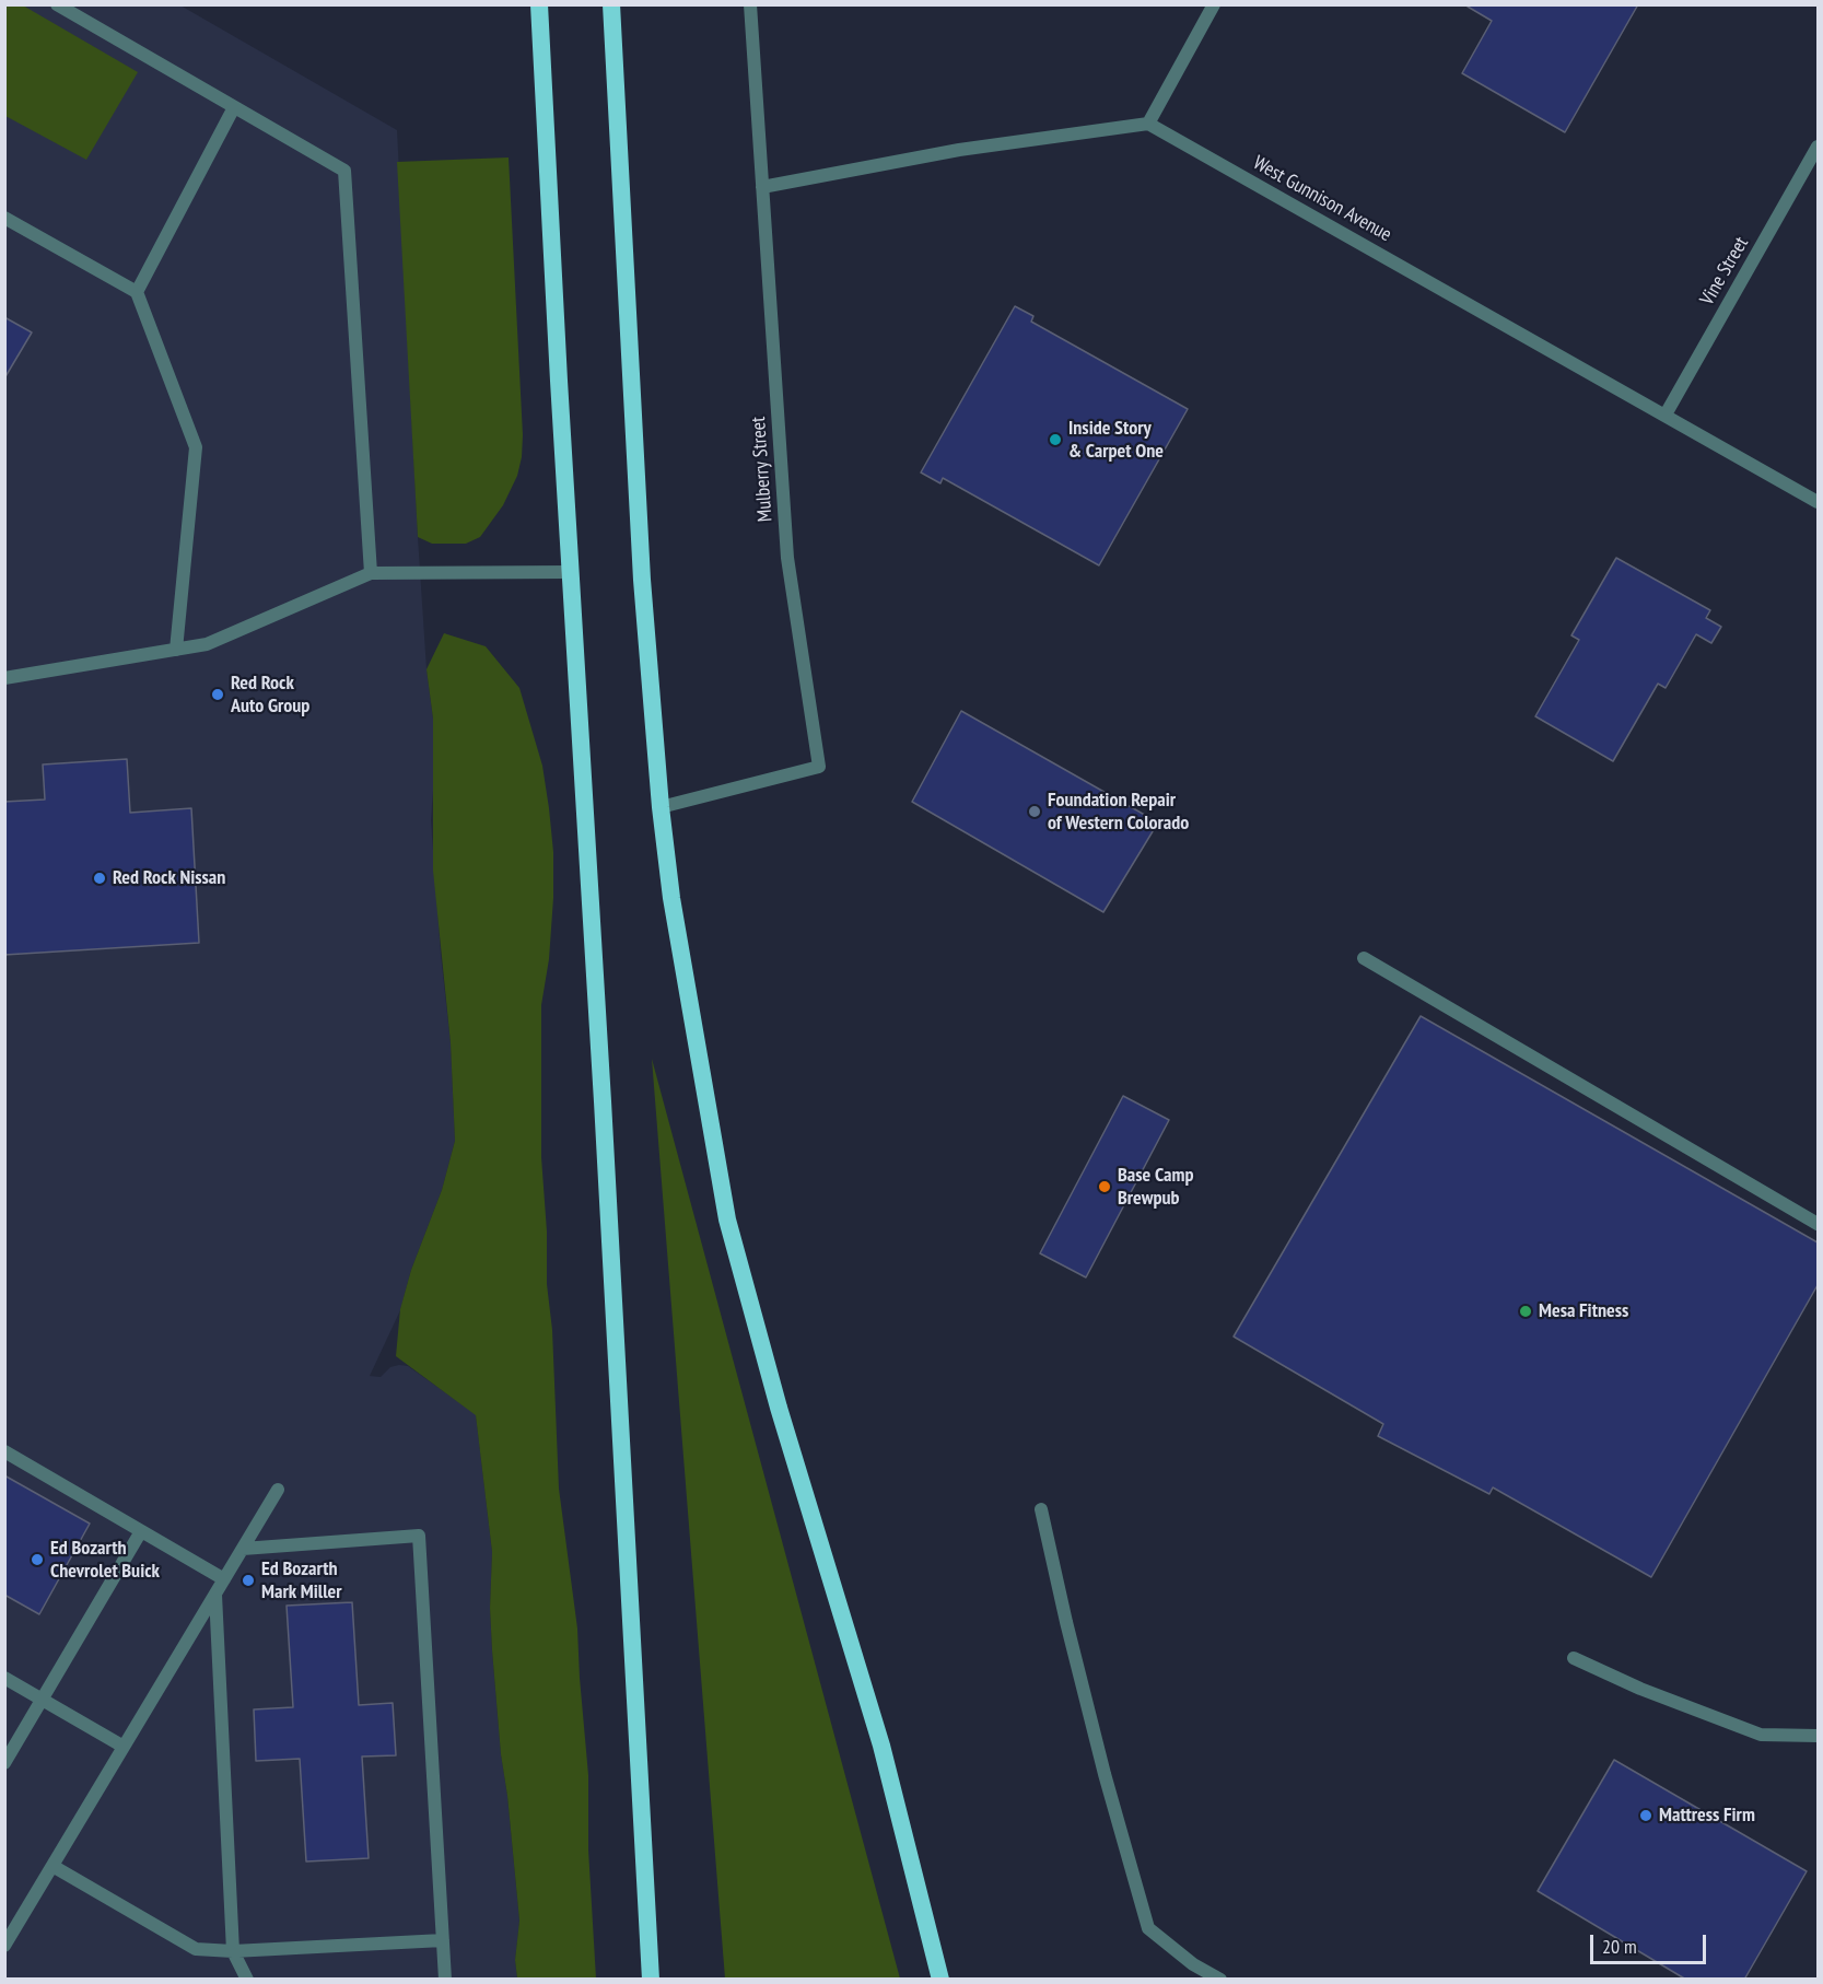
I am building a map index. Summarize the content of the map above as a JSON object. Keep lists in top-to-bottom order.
{
  "streets": {
    "street": ["West Gunnison Avenue", "Vine Street", "Mulberry Street"]
  },
  "crossings": [
    ["West Gunnison Avenue", "Vine Street"]
  ],
  "places": [
    "Inside Story & Carpet One",
    "Red Rock Auto Group",
    "Foundation Repair of Western Colorado",
    "Red Rock Nissan",
    "Base Camp Brewpub",
    "Mesa Fitness",
    "Ed Bozarth Chevrolet Buick",
    "Ed Bozarth Mark Miller",
    "Mattress Firm"
  ],
  "scale_bar": "20 m"
}
